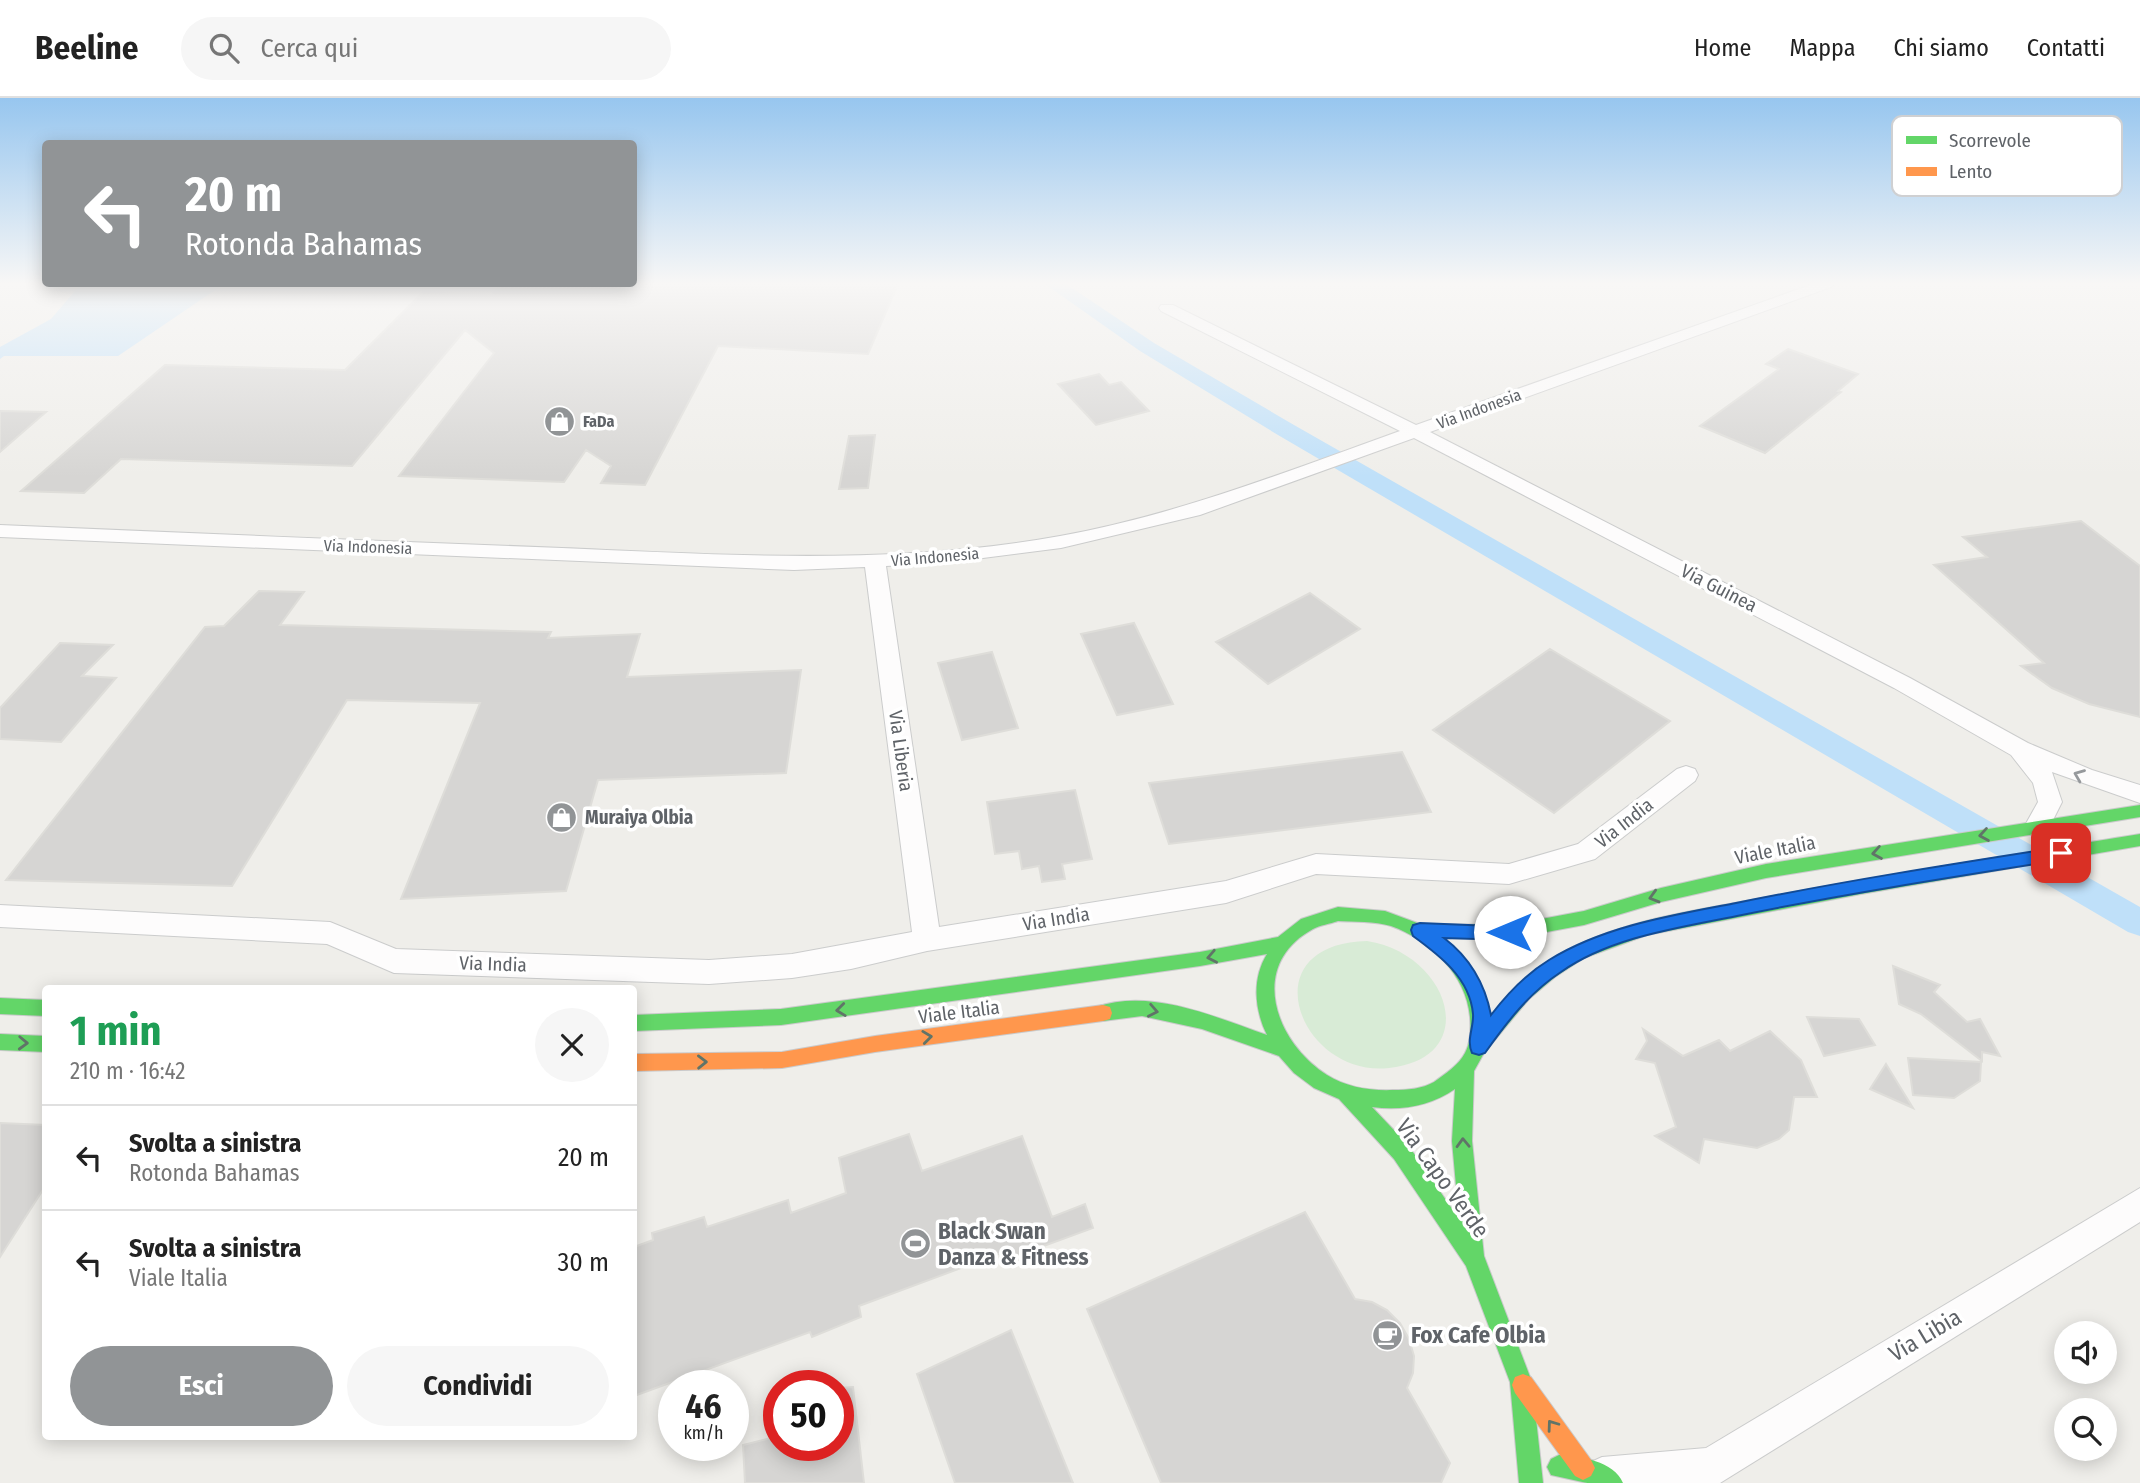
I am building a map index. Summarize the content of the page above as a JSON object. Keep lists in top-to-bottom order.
{
  "streets": {
    "main road": ["Viale Italia", "Via Capo Verde"],
    "street": [
      "Via Indonesia",
      "Via Guinea",
      "Via Liberia",
      "Via India",
      "Via Libia"
    ]
  },
  "crossings": [
    ["Via Indonesia", "Via Guinea"],
    ["Via Indonesia", "Via Liberia"],
    ["Via Guinea", "Viale Italia"],
    ["Via Liberia", "Via India"],
    ["Viale Italia", "Via Capo Verde"],
    ["Via Capo Verde", "Via Libia"]
  ],
  "places": {
    "shop": ["FaDa", "Muraiya Olbia"],
    "sports": ["Black Swan Danza & Fitness"],
    "cafe": ["Fox Cafe Olbia"]
  },
  "legend": ["Scorrevole", "Lento"],
  "page": {
    "header": "Beeline",
    "search": "Cerca qui",
    "nav": [
      "Home",
      "Mappa",
      "Chi siamo",
      "Contatti"
    ],
    "turn": ["20 m", "Rotonda Bahamas"],
    "heading": ["1 min", "210 m · 16:42"],
    "list": [
      {
        "name": "Svolta a sinistra",
        "note": "Rotonda Bahamas",
        "value": "20 m"
      },
      {
        "name": "Svolta a sinistra",
        "note": "Viale Italia",
        "value": "30 m"
      }
    ],
    "buttons": ["Esci", "Condividi"],
    "speed": "46 km/h",
    "limit": "50"
  }
}
